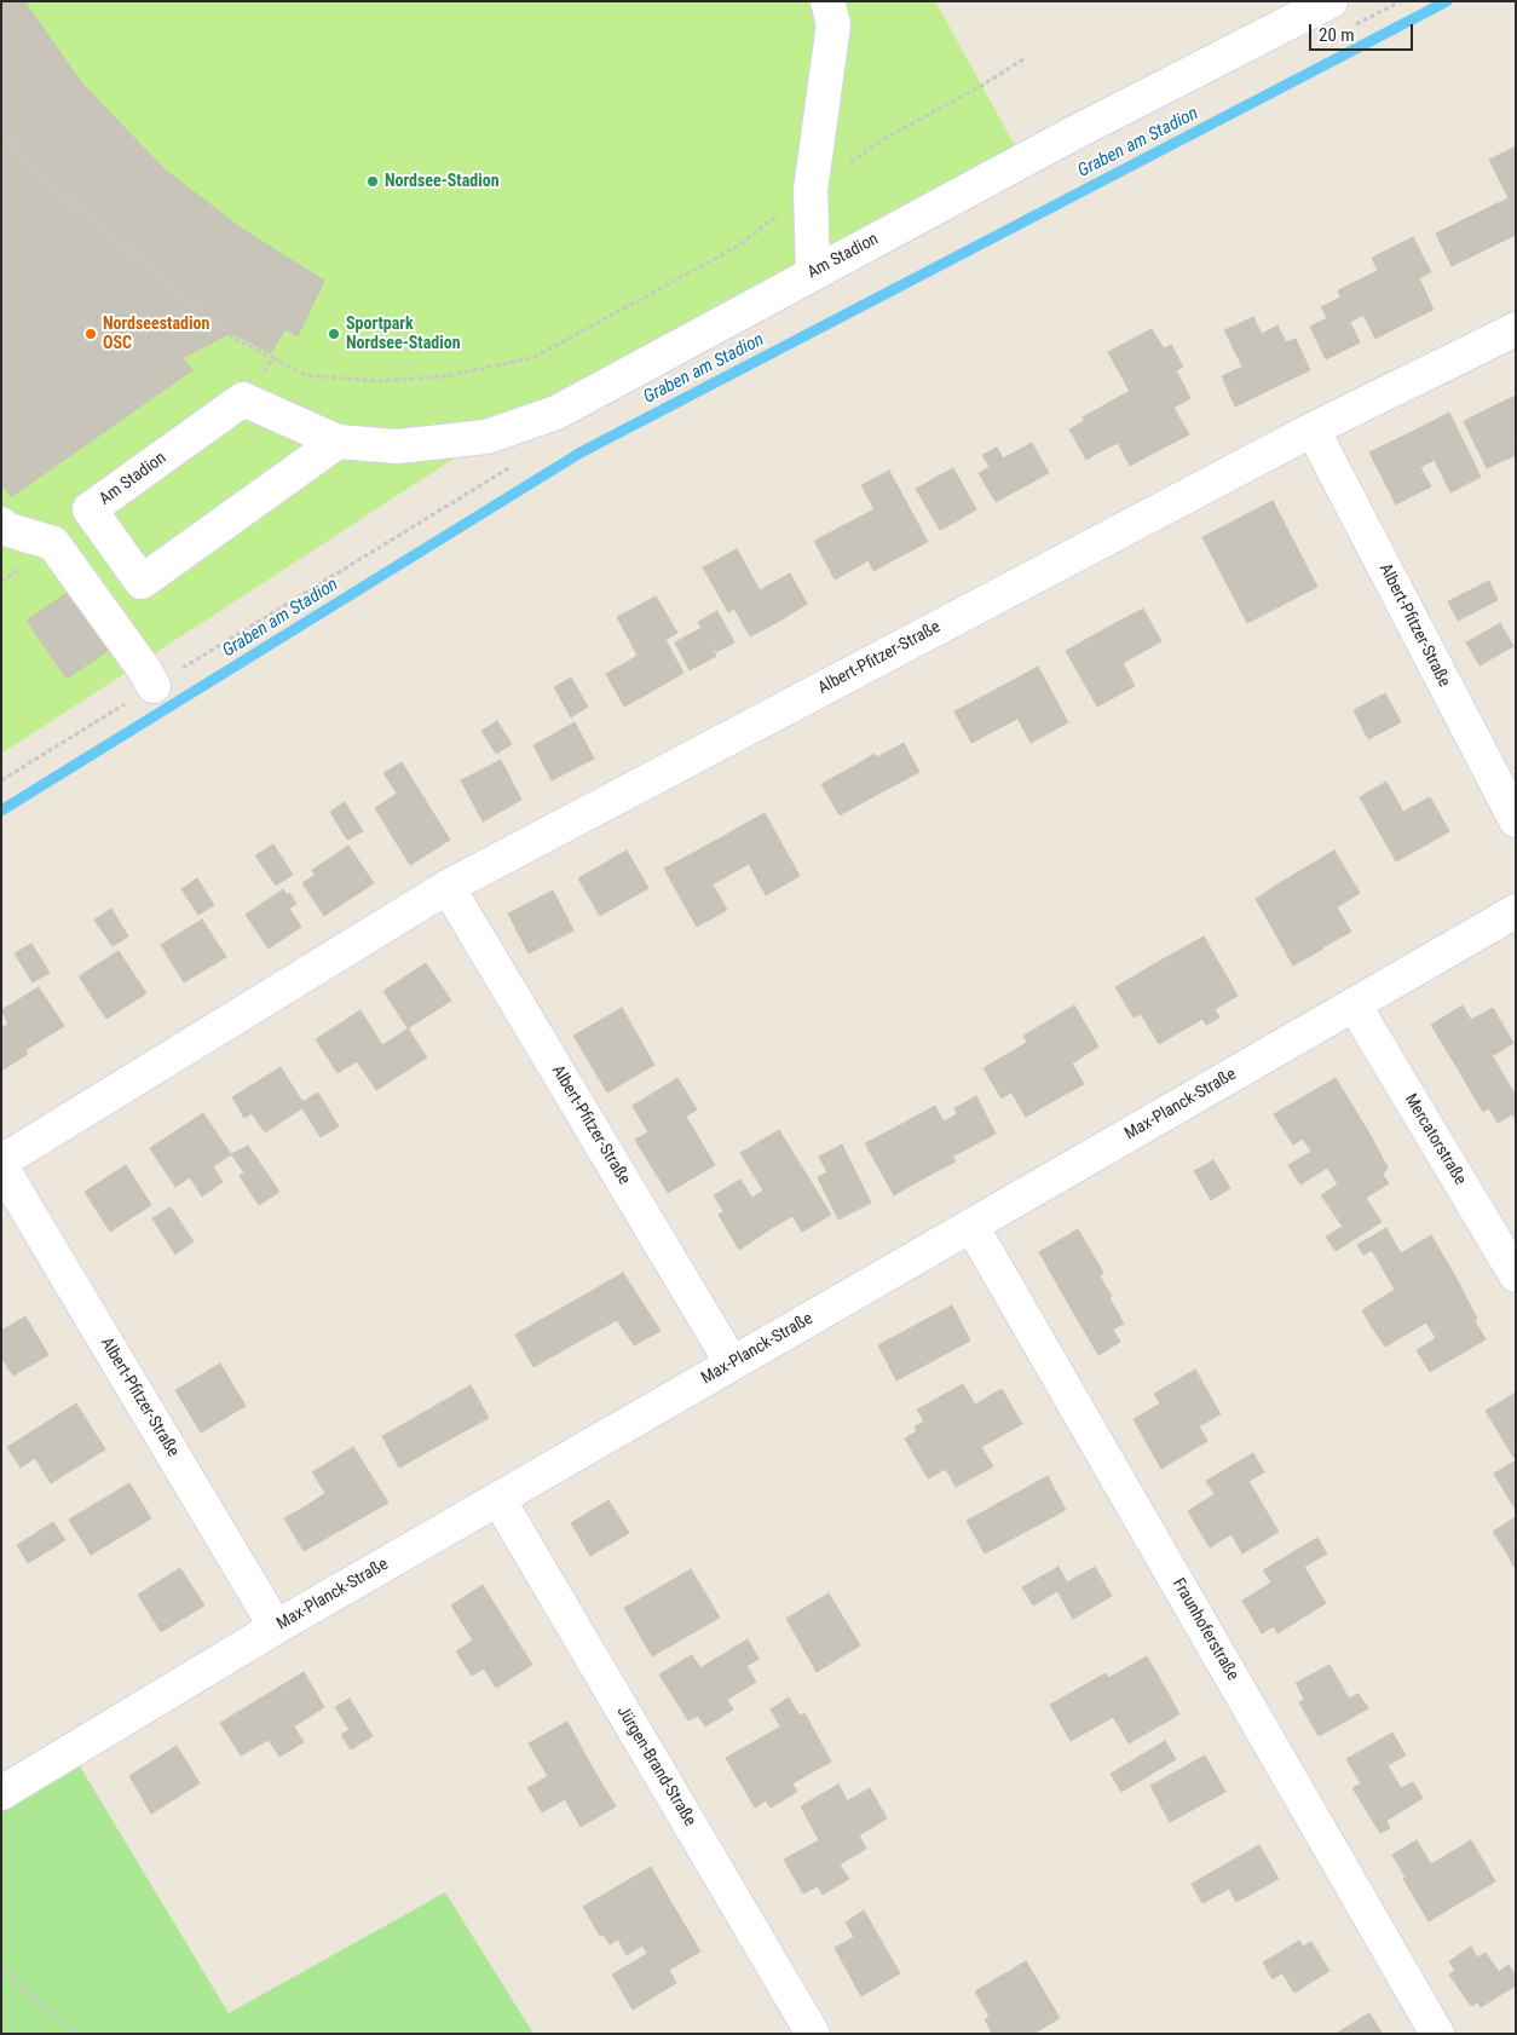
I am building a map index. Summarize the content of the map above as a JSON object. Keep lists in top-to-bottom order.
{
  "streets": {
    "street": [
      "Am Stadion",
      "Albert-Pfitzer-Straße",
      "Max-Planck-Straße",
      "Mercatorstraße",
      "Fraunhoferstraße",
      "Jürgen-Brand-Straße"
    ]
  },
  "crossings": [
    ["Albert-Pfitzer-Straße", "Max-Planck-Straße"],
    ["Max-Planck-Straße", "Mercatorstraße"],
    ["Max-Planck-Straße", "Fraunhoferstraße"],
    ["Max-Planck-Straße", "Jürgen-Brand-Straße"]
  ],
  "water": ["Graben am Stadion"],
  "places": ["Nordsee-Stadion", "Nordseestadion OSC", "Sportpark Nordsee-Stadion"],
  "scale_bar": "20 m"
}
